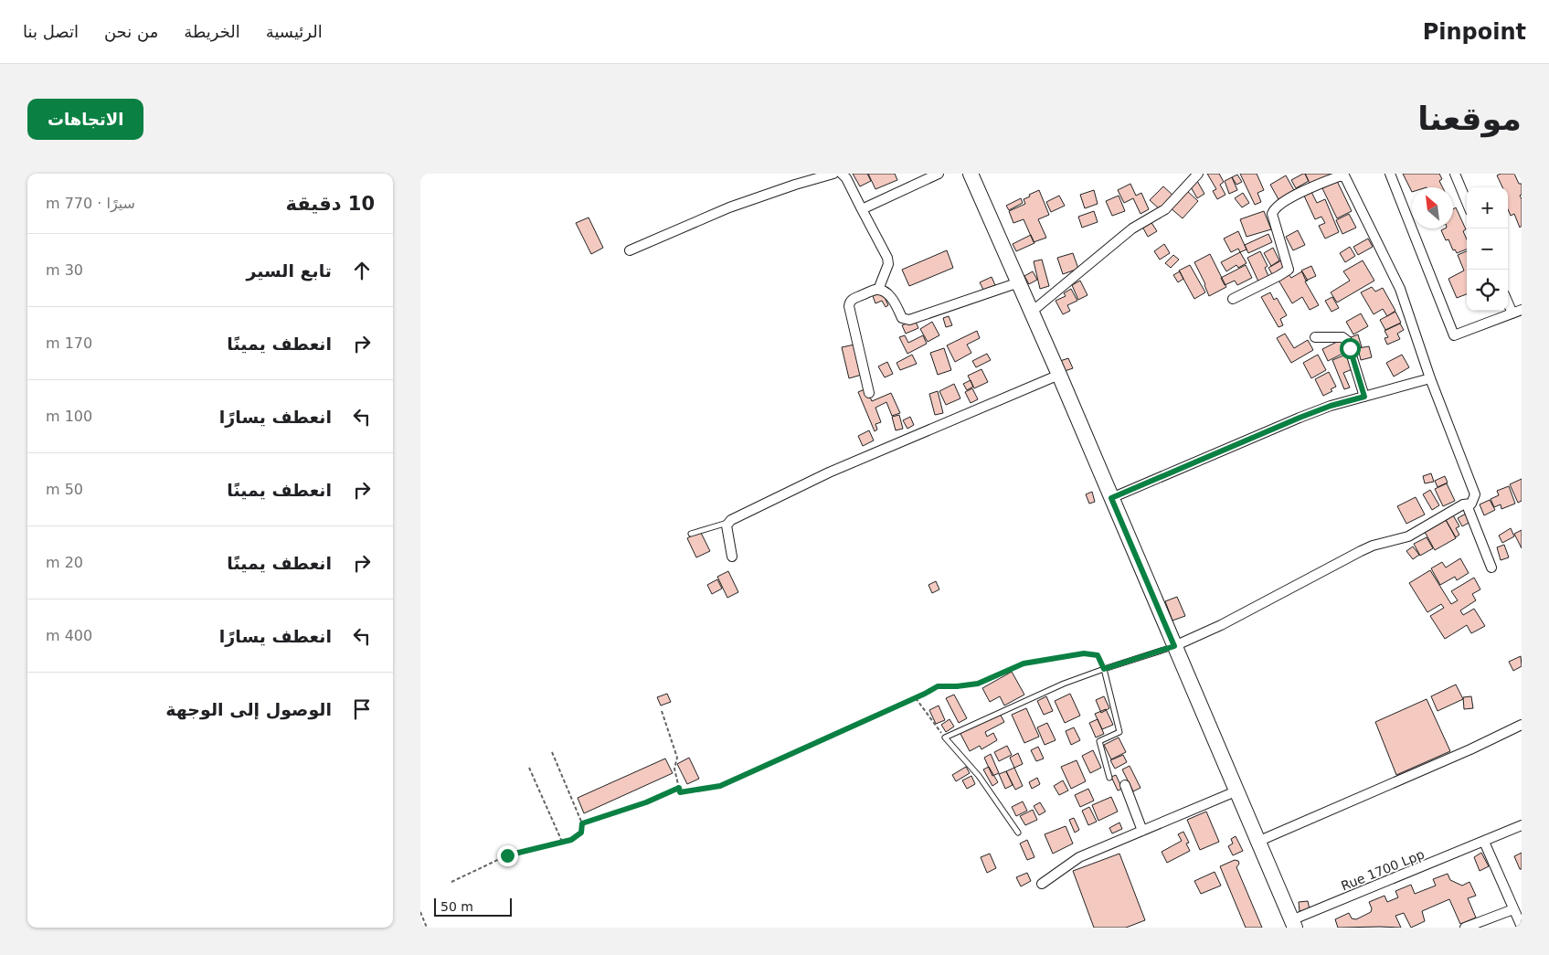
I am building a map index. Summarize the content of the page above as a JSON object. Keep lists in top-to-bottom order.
{
  "streets": {
    "street": ["Rue 1700 Lpp"]
  },
  "scale_bar": "50 m",
  "north": "top left",
  "page": {
    "header": "Pinpoint",
    "nav": [
      "الرئيسية",
      "الخريطة",
      "من نحن",
      "اتصل بنا"
    ],
    "buttons": "الاتجاهات",
    "title": "موقعنا",
    "heading": ["10 دقيقة", "سيرًا · 770 m"],
    "map_buttons": ["+", "−"],
    "list": [
      ["تابع السير", "30 m"],
      ["انعطف يمينًا", "170 m"],
      ["انعطف يسارًا", "100 m"],
      ["انعطف يمينًا", "50 m"],
      ["انعطف يمينًا", "20 m"],
      ["انعطف يسارًا", "400 m"],
      "الوصول إلى الوجهة"
    ],
    "scale": "50 m"
  }
}
